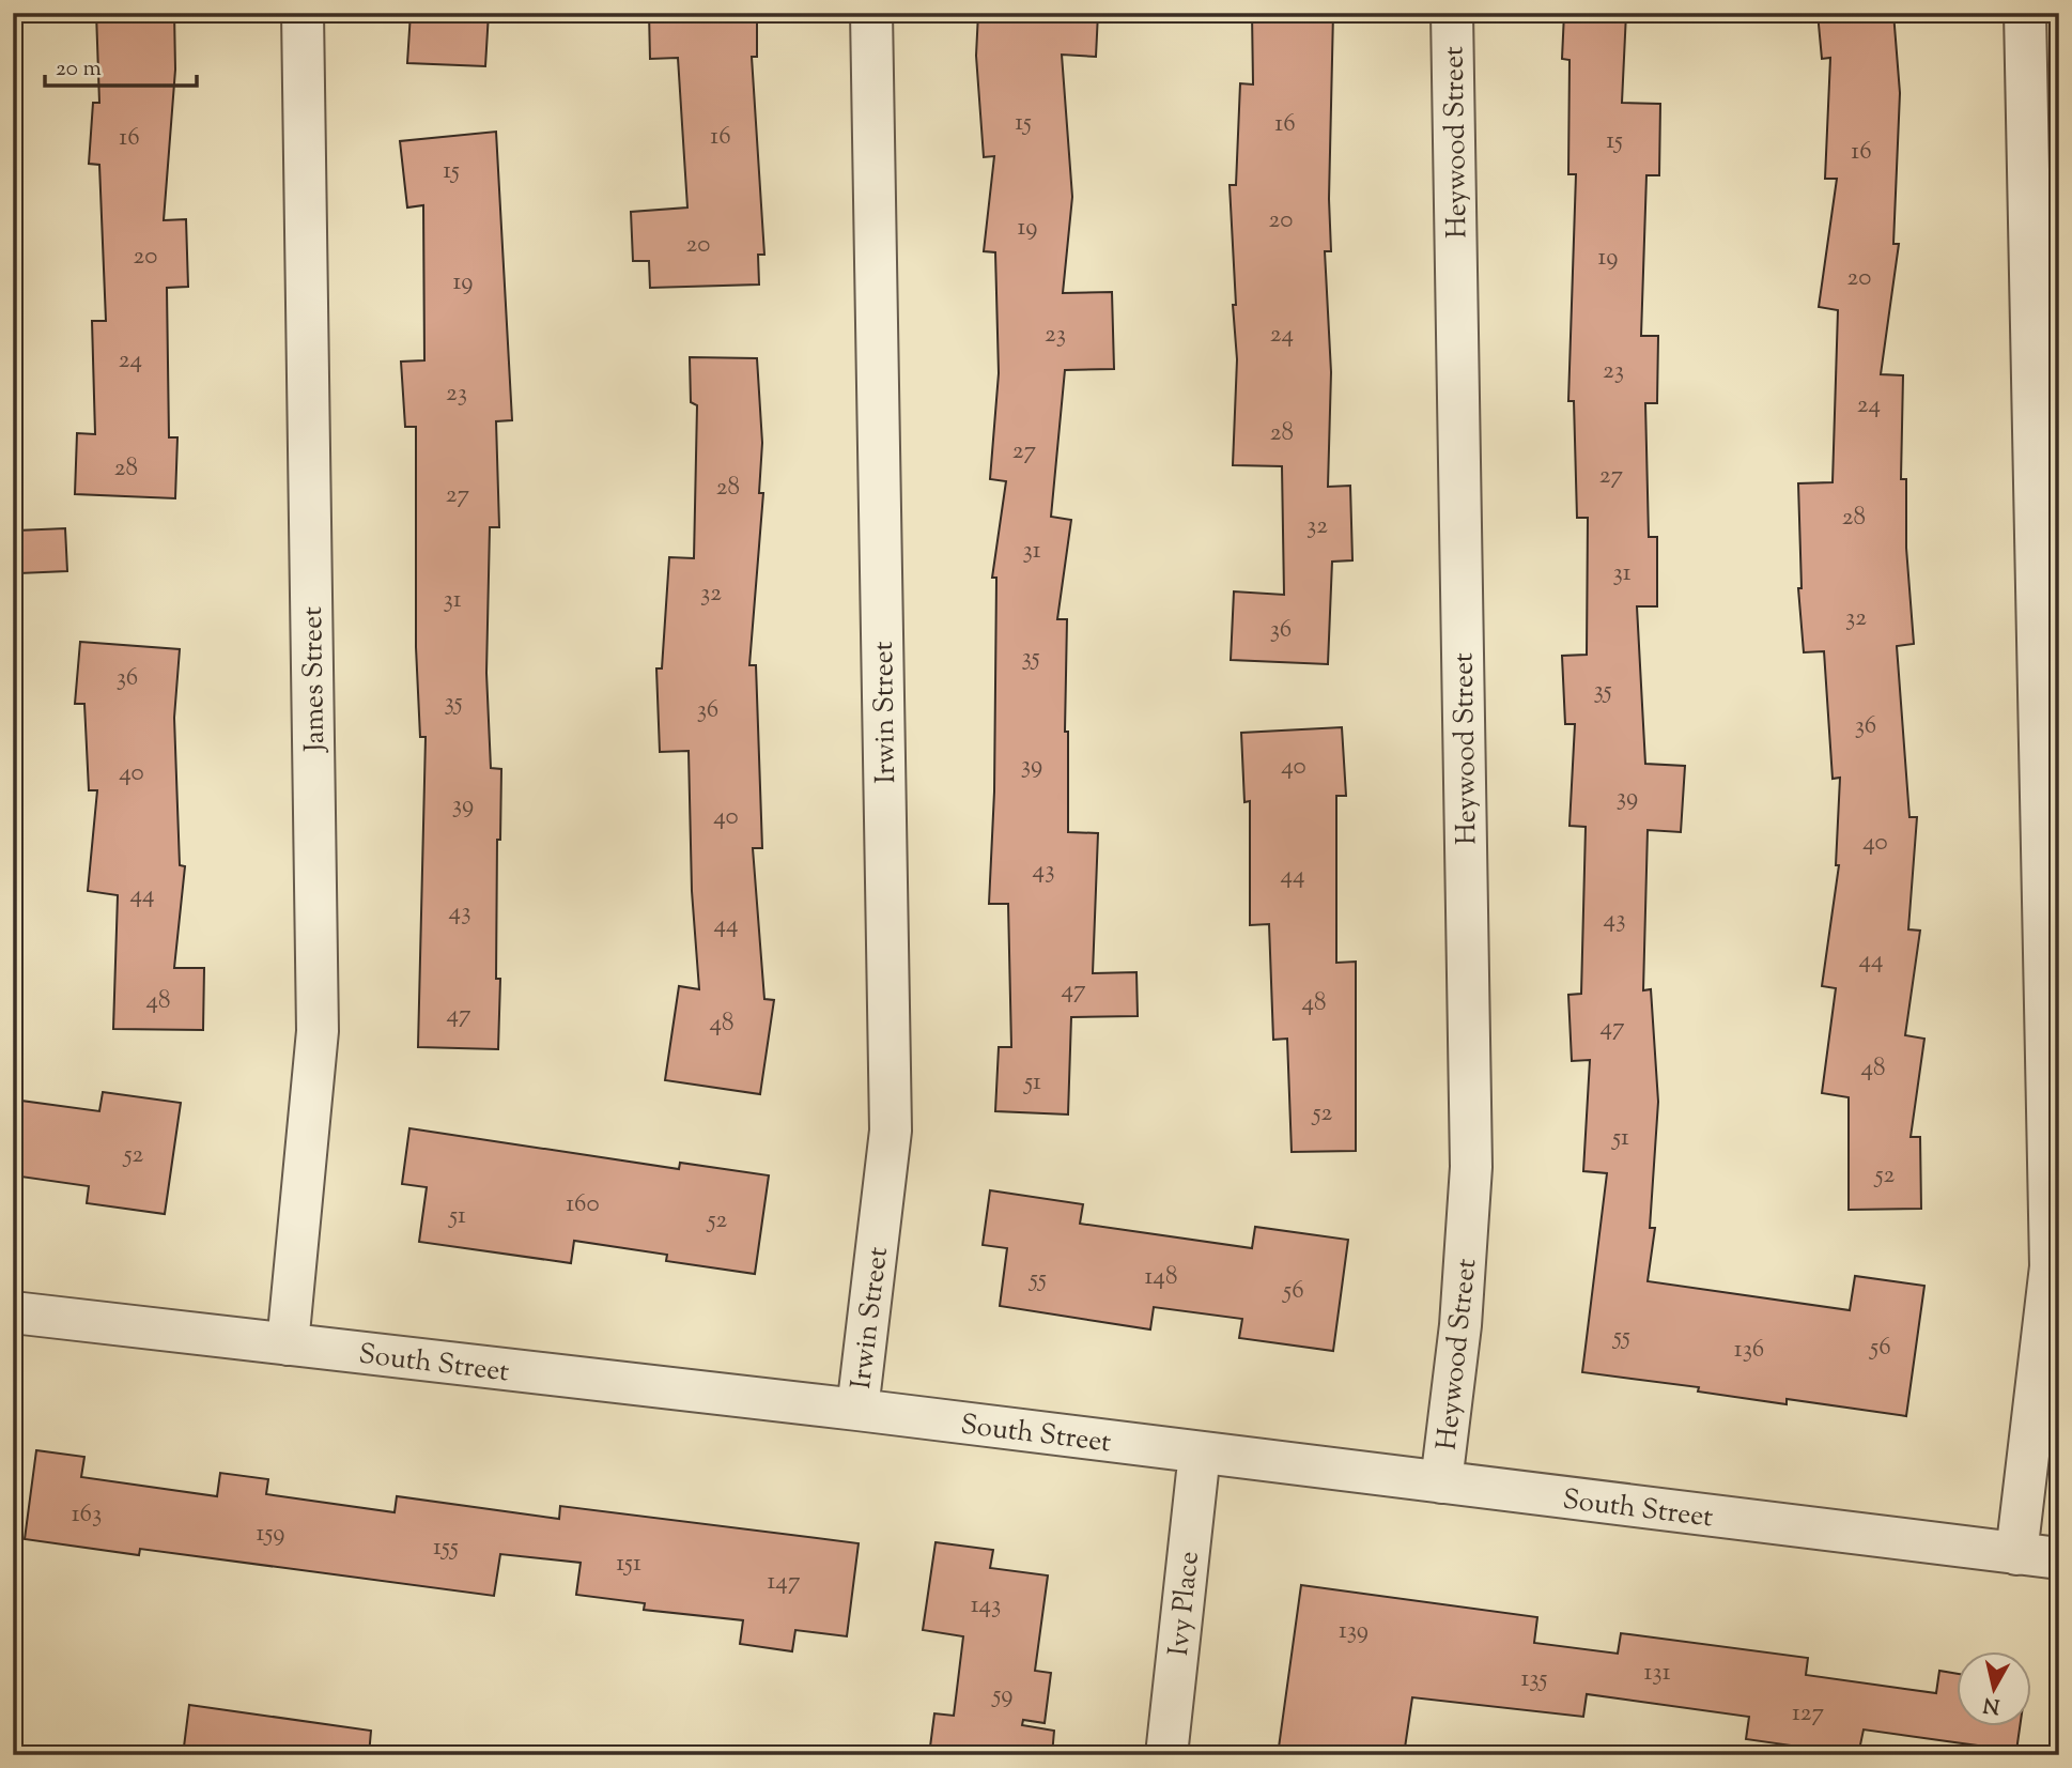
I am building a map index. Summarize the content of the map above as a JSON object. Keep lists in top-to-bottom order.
{
  "streets": {
    "street": [
      "Heywood Street",
      "James Street",
      "Irwin Street",
      "South Street",
      "Ivy Place"
    ]
  },
  "crossings": [
    ["Heywood Street", "South Street"],
    ["James Street", "South Street"],
    ["Irwin Street", "South Street"],
    ["South Street", "Ivy Place"]
  ],
  "house_numbers": [
    "15",
    "16",
    "16",
    "16",
    "15",
    "16",
    "15",
    "20",
    "19",
    "20",
    "20",
    "19",
    "20",
    "19",
    "23",
    "24",
    "24",
    "23",
    "23",
    "24",
    "28",
    "27",
    "28",
    "27",
    "28",
    "27",
    "28",
    "32",
    "31",
    "31",
    "32",
    "31",
    "32",
    "36",
    "35",
    "36",
    "35",
    "35",
    "36",
    "36",
    "39",
    "40",
    "40",
    "39",
    "39",
    "40",
    "40",
    "43",
    "44",
    "44",
    "43",
    "43",
    "44",
    "44",
    "47",
    "48",
    "48",
    "47",
    "48",
    "47",
    "48",
    "51",
    "52",
    "51",
    "52",
    "52",
    "160",
    "51",
    "52",
    "148",
    "55",
    "56",
    "55",
    "56",
    "136",
    "163",
    "159",
    "155",
    "151",
    "147",
    "143",
    "139",
    "131",
    "135",
    "59",
    "127"
  ],
  "scale_bar": "20 m",
  "north": "bottom"
}
